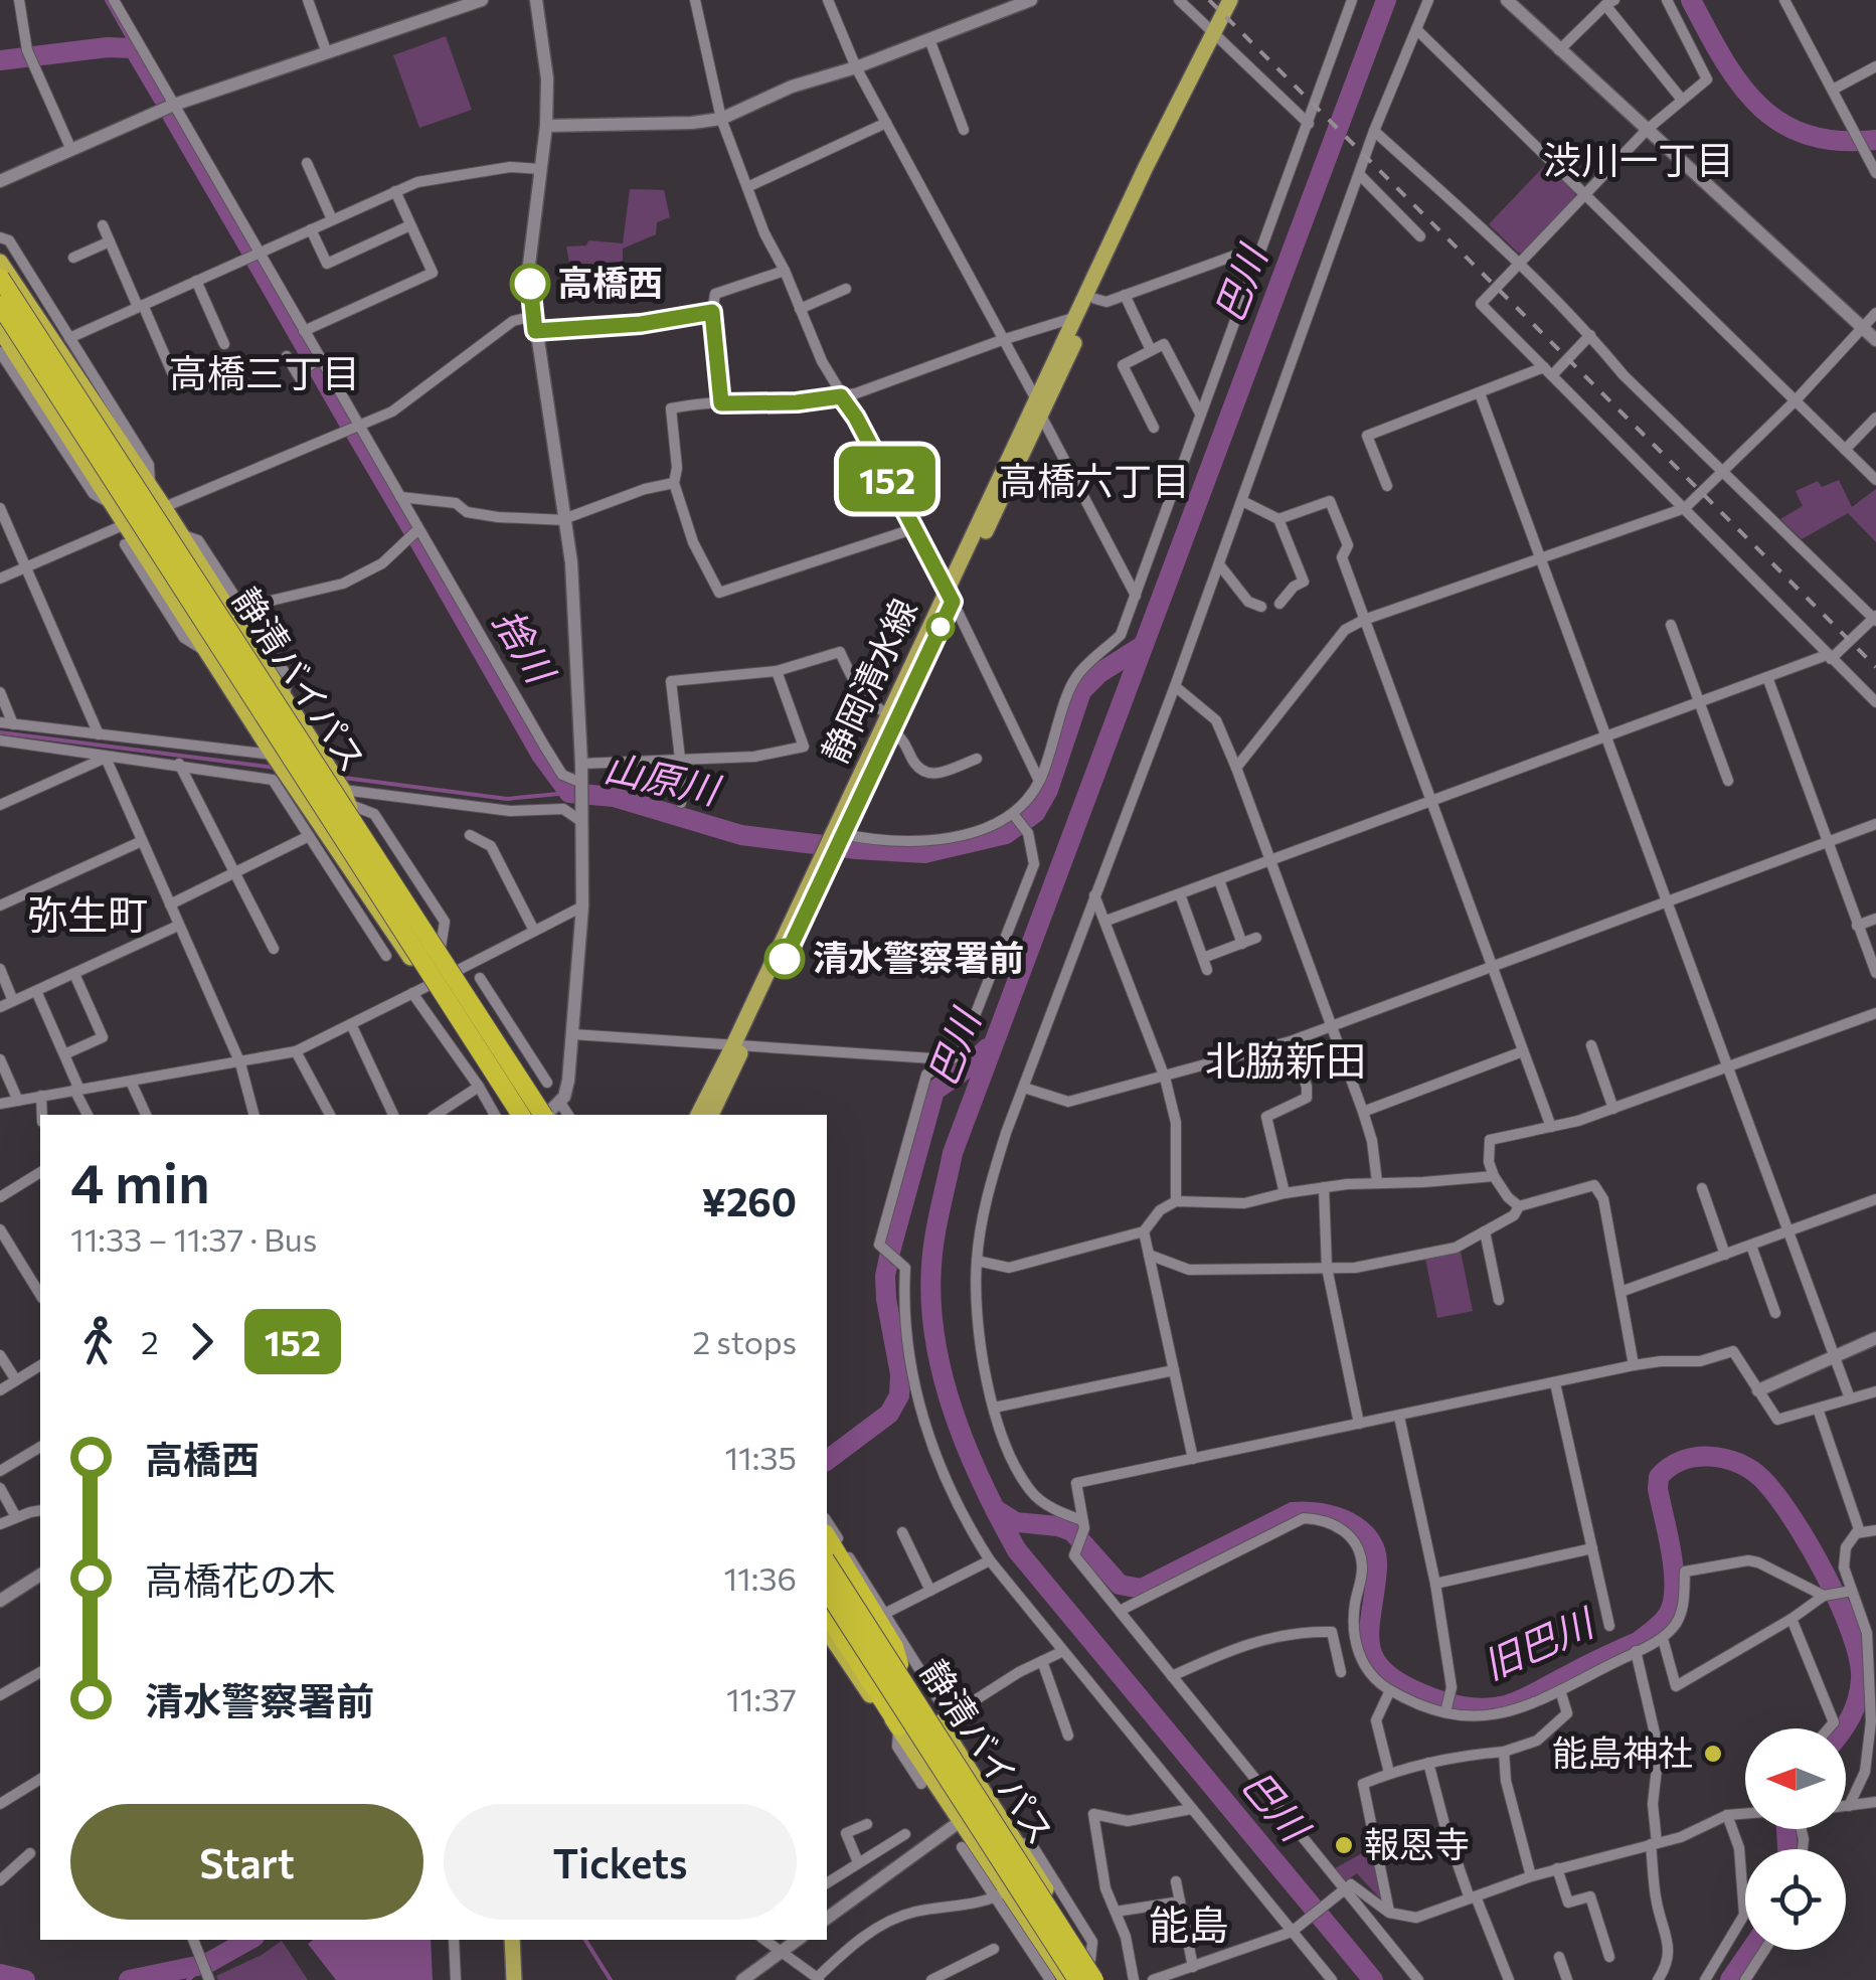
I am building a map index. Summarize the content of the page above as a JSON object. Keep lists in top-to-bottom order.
{
  "streets": {
    "highway": ["静清バイパス"],
    "main road": ["静岡清水線"]
  },
  "districts": [
    "渋川一丁目",
    "高橋三丁目",
    "高橋六丁目",
    "弥生町",
    "北脇新田",
    "能島"
  ],
  "water": [
    "巴川",
    "捨川",
    "山原川",
    "旧巴川"
  ],
  "places": [
    "高橋西",
    "清水警察署前",
    "能島神社",
    "報恩寺"
  ],
  "lines": ["bus line 152"],
  "north": "left",
  "page": {
    "on_map": "152",
    "heading": ["4 min", "11:33 – 11:37 · Bus", "¥260"],
    "legs": ["2", "152", "2 stops"],
    "list": [
      {
        "name": "高橋西",
        "value": "11:35"
      },
      {
        "name": "高橋花の木",
        "value": "11:36"
      },
      {
        "name": "清水警察署前",
        "value": "11:37"
      }
    ],
    "buttons": ["Start", "Tickets"]
  }
}
